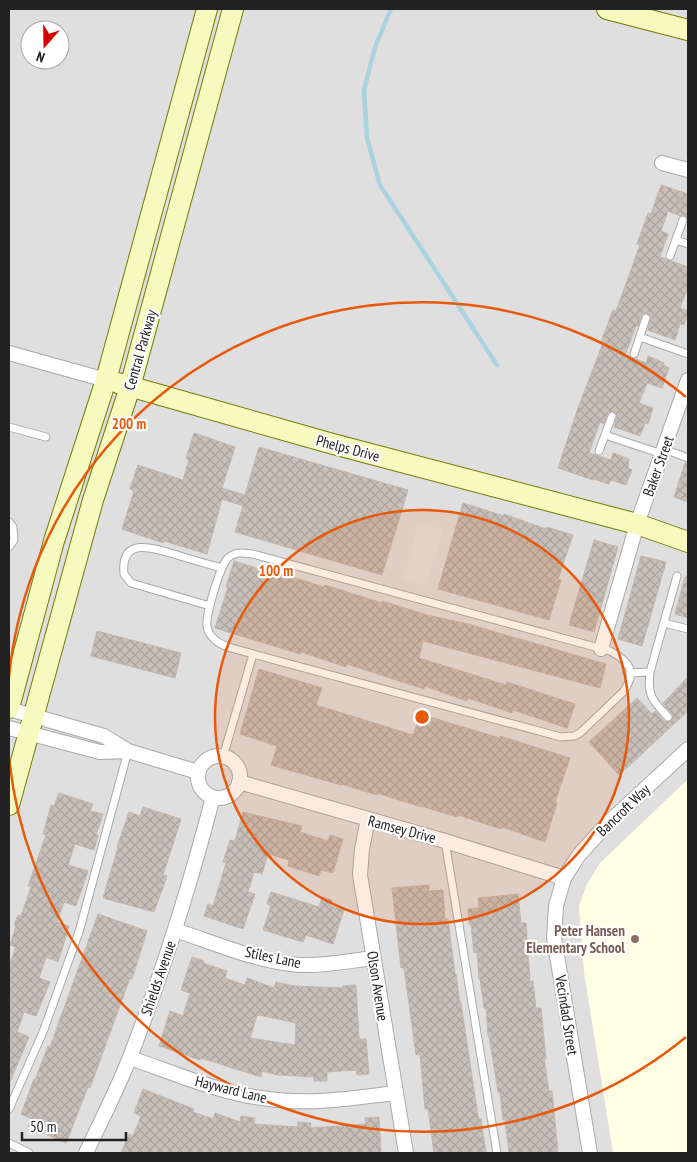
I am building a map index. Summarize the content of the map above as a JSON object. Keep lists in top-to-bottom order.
{
  "streets": {
    "main road": ["Central Parkway", "Phelps Drive"],
    "street": [
      "Baker Street",
      "Bancroft Way",
      "Ramsey Drive",
      "Stiles Lane",
      "Shields Avenue",
      "Olson Avenue",
      "Vecindad Street",
      "Hayward Lane"
    ]
  },
  "crossings": [
    ["Central Parkway", "Phelps Drive"],
    ["Phelps Drive", "Baker Street"],
    ["Bancroft Way", "Ramsey Drive"],
    ["Bancroft Way", "Vecindad Street"],
    ["Ramsey Drive", "Shields Avenue"],
    ["Ramsey Drive", "Olson Avenue"],
    ["Ramsey Drive", "Vecindad Street"],
    ["Stiles Lane", "Shields Avenue"],
    ["Stiles Lane", "Olson Avenue"],
    ["Shields Avenue", "Hayward Lane"],
    ["Olson Avenue", "Hayward Lane"]
  ],
  "places": ["Peter Hansen Elementary School"],
  "scale_bar": "50 m",
  "north": "bottom",
  "rings": ["200 m", "100 m"]
}
